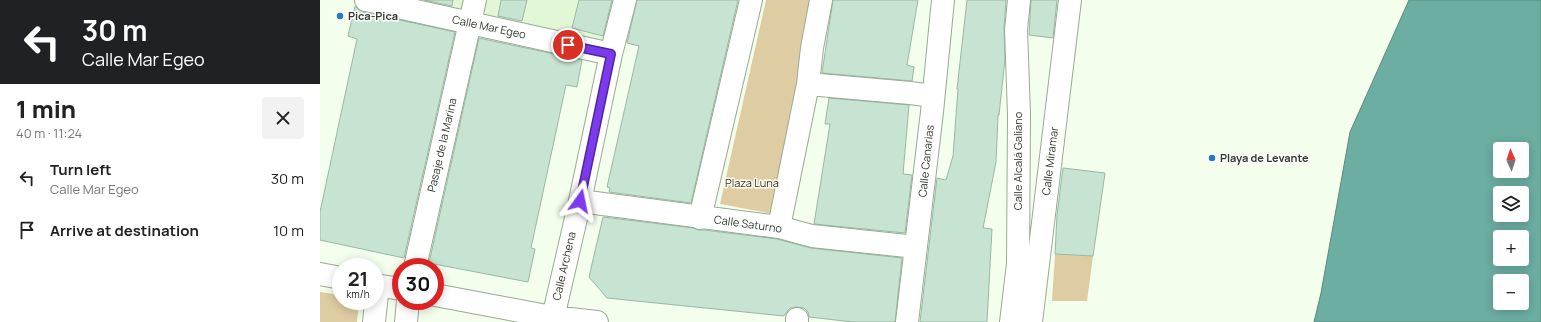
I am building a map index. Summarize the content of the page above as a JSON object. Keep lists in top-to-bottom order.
{
  "streets": {
    "street": [
      "Calle Mar Egeo",
      "Pasaje de la Marina",
      "Calle Canarias",
      "Calle Alcalá Galiano",
      "Calle Miramar",
      "Calle Saturno",
      "Calle Archena"
    ]
  },
  "crossings": [
    ["Calle Mar Egeo", "Pasaje de la Marina"],
    ["Calle Mar Egeo", "Calle Archena"],
    ["Calle Canarias", "Calle Saturno"],
    ["Calle Saturno", "Calle Archena"]
  ],
  "parks": ["Plaza Luna"],
  "places": ["Pica-Pica", "Playa de Levante"],
  "north": "top",
  "page": {
    "turn": ["30 m", "Calle Mar Egeo"],
    "heading": ["1 min", "40 m · 11:24"],
    "map_buttons": ["+", "−"],
    "list": [
      {
        "name": "Turn left",
        "note": "Calle Mar Egeo",
        "value": "30 m"
      },
      {
        "name": "Arrive at destination",
        "value": "10 m"
      }
    ],
    "speed": "21 km/h",
    "limit": "30"
  }
}
